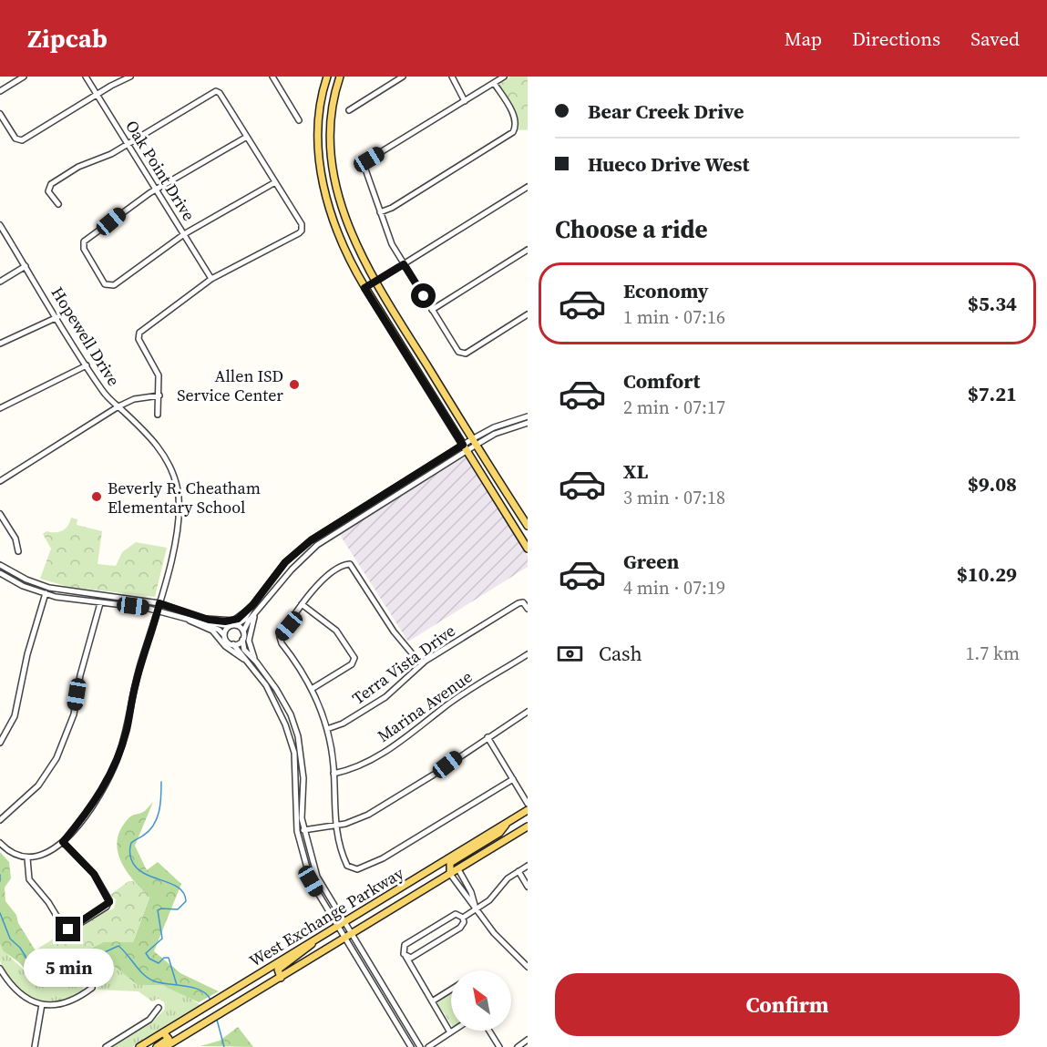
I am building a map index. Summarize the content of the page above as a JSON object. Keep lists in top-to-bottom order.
{
  "streets": {
    "main road": ["West Exchange Parkway"],
    "street": [
      "Oak Point Drive",
      "Hopewell Drive",
      "Terra Vista Drive",
      "Marina Avenue"
    ]
  },
  "places": ["Allen ISD Service Center", "Beverly R. Cheatham Elementary School"],
  "north": "top left",
  "page": {
    "header": "Zipcab",
    "nav": ["Map", "Directions", "Saved"],
    "banner": ["Bear Creek Drive", "Hueco Drive West"],
    "heading": "Choose a ride",
    "list": [
      {
        "name": "Economy",
        "note": "1 min · 07:16",
        "value": "$5.34"
      },
      {
        "name": "Comfort",
        "note": "2 min · 07:17",
        "value": "$7.21"
      },
      {
        "name": "XL",
        "note": "3 min · 07:18",
        "value": "$9.08"
      },
      {
        "name": "Green",
        "note": "4 min · 07:19",
        "value": "$10.29"
      }
    ],
    "pay": ["Cash", "1.7 km"],
    "bubble": "5 min",
    "buttons": "Confirm"
  }
}
